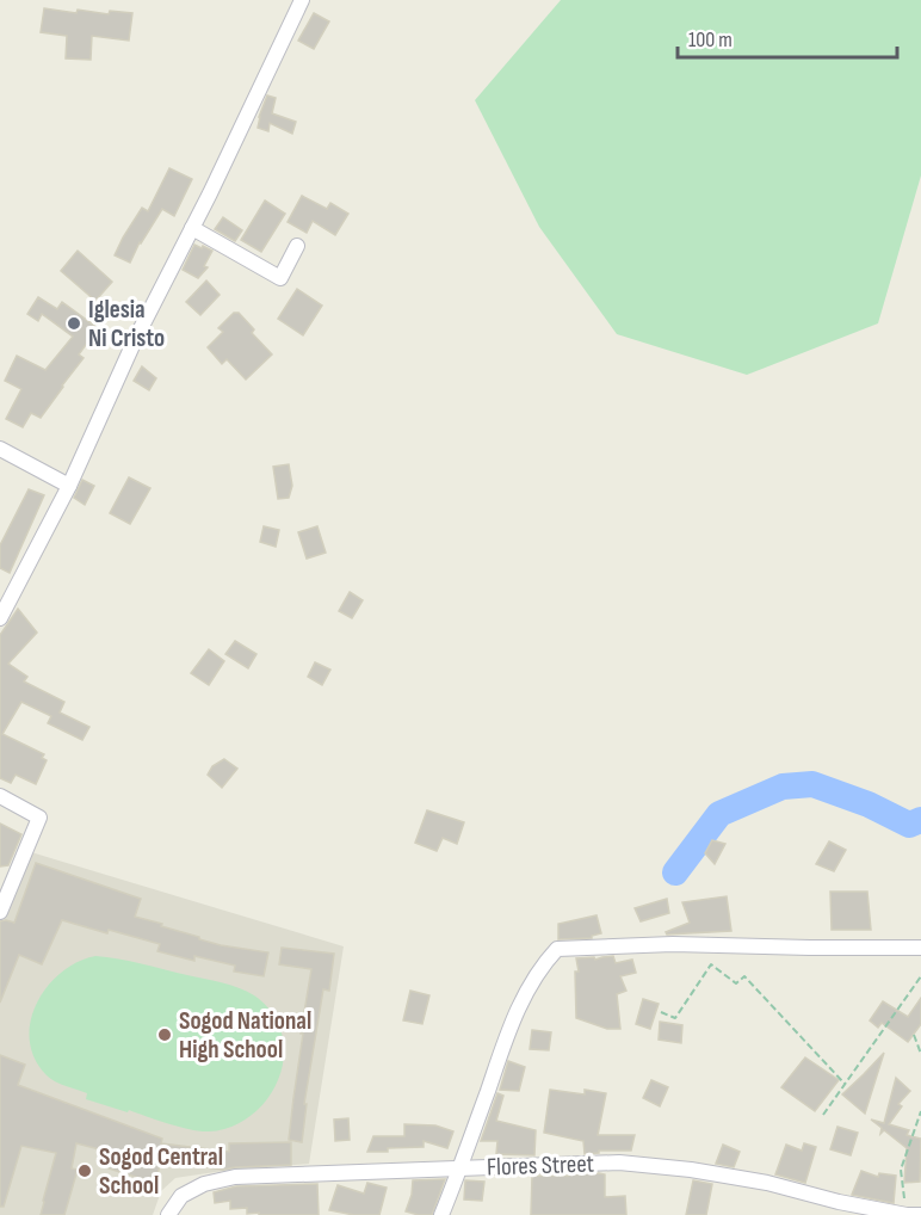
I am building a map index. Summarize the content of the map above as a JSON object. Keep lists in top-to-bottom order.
{
  "streets": {
    "street": ["Flores Street"]
  },
  "places": ["Iglesia Ni Cristo", "Sogod National High School", "Sogod Central School"],
  "scale_bar": "100 m"
}
